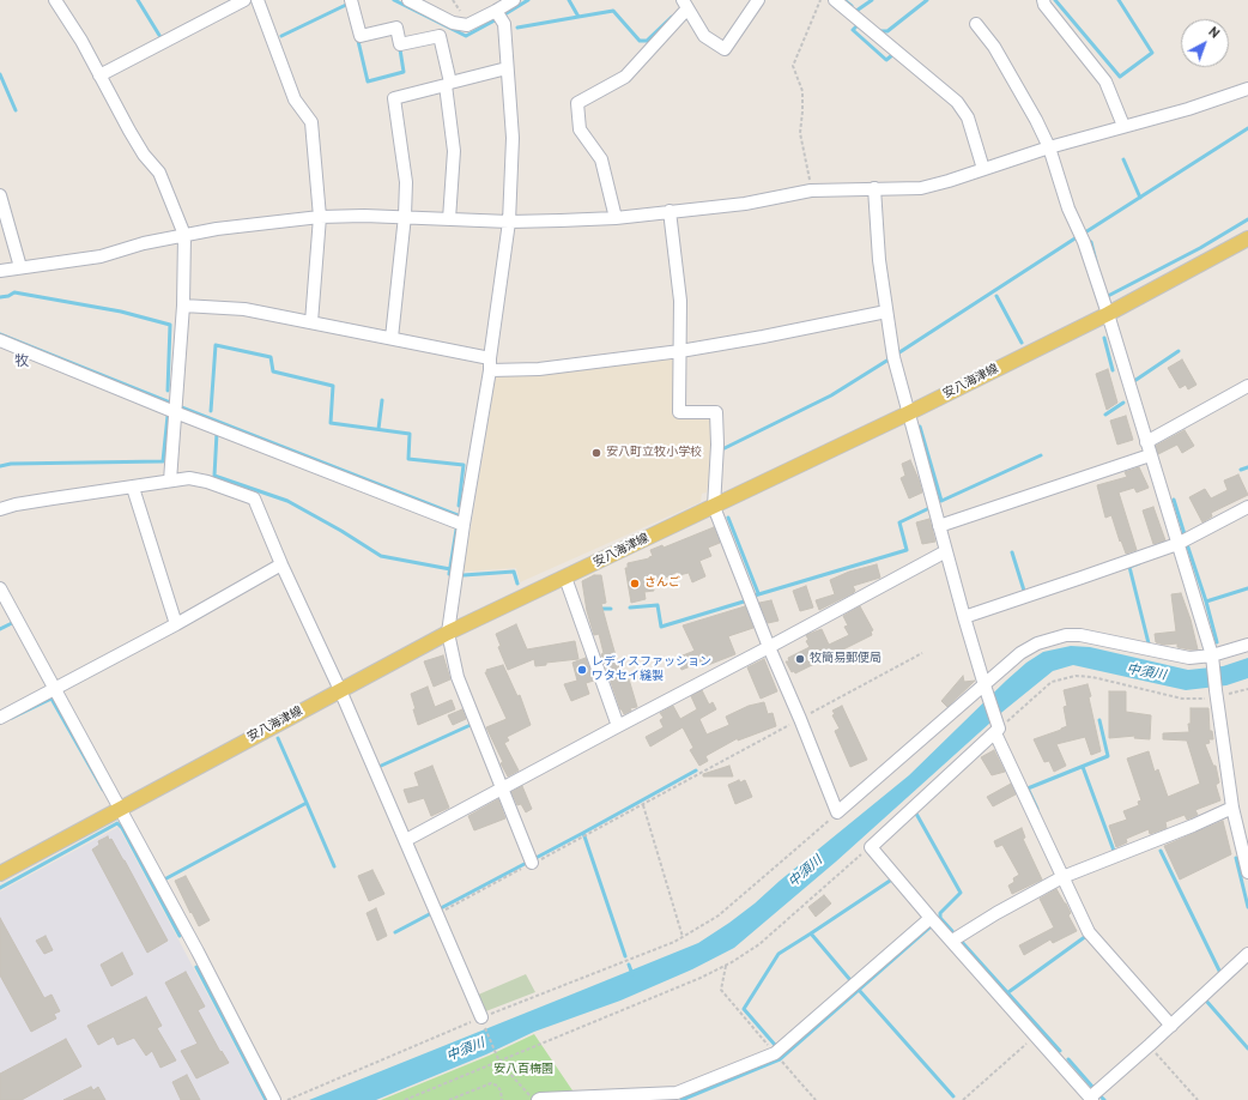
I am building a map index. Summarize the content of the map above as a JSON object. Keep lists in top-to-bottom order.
{
  "streets": {
    "main road": ["安八海津線"]
  },
  "districts": ["牧"],
  "water": ["中須川"],
  "parks": ["安八百梅園"],
  "places": [
    "安八町立牧小学校",
    "さんご",
    "牧簡易郵便局",
    "レディスファッション ワタセイ縫製"
  ],
  "north": "top right"
}
